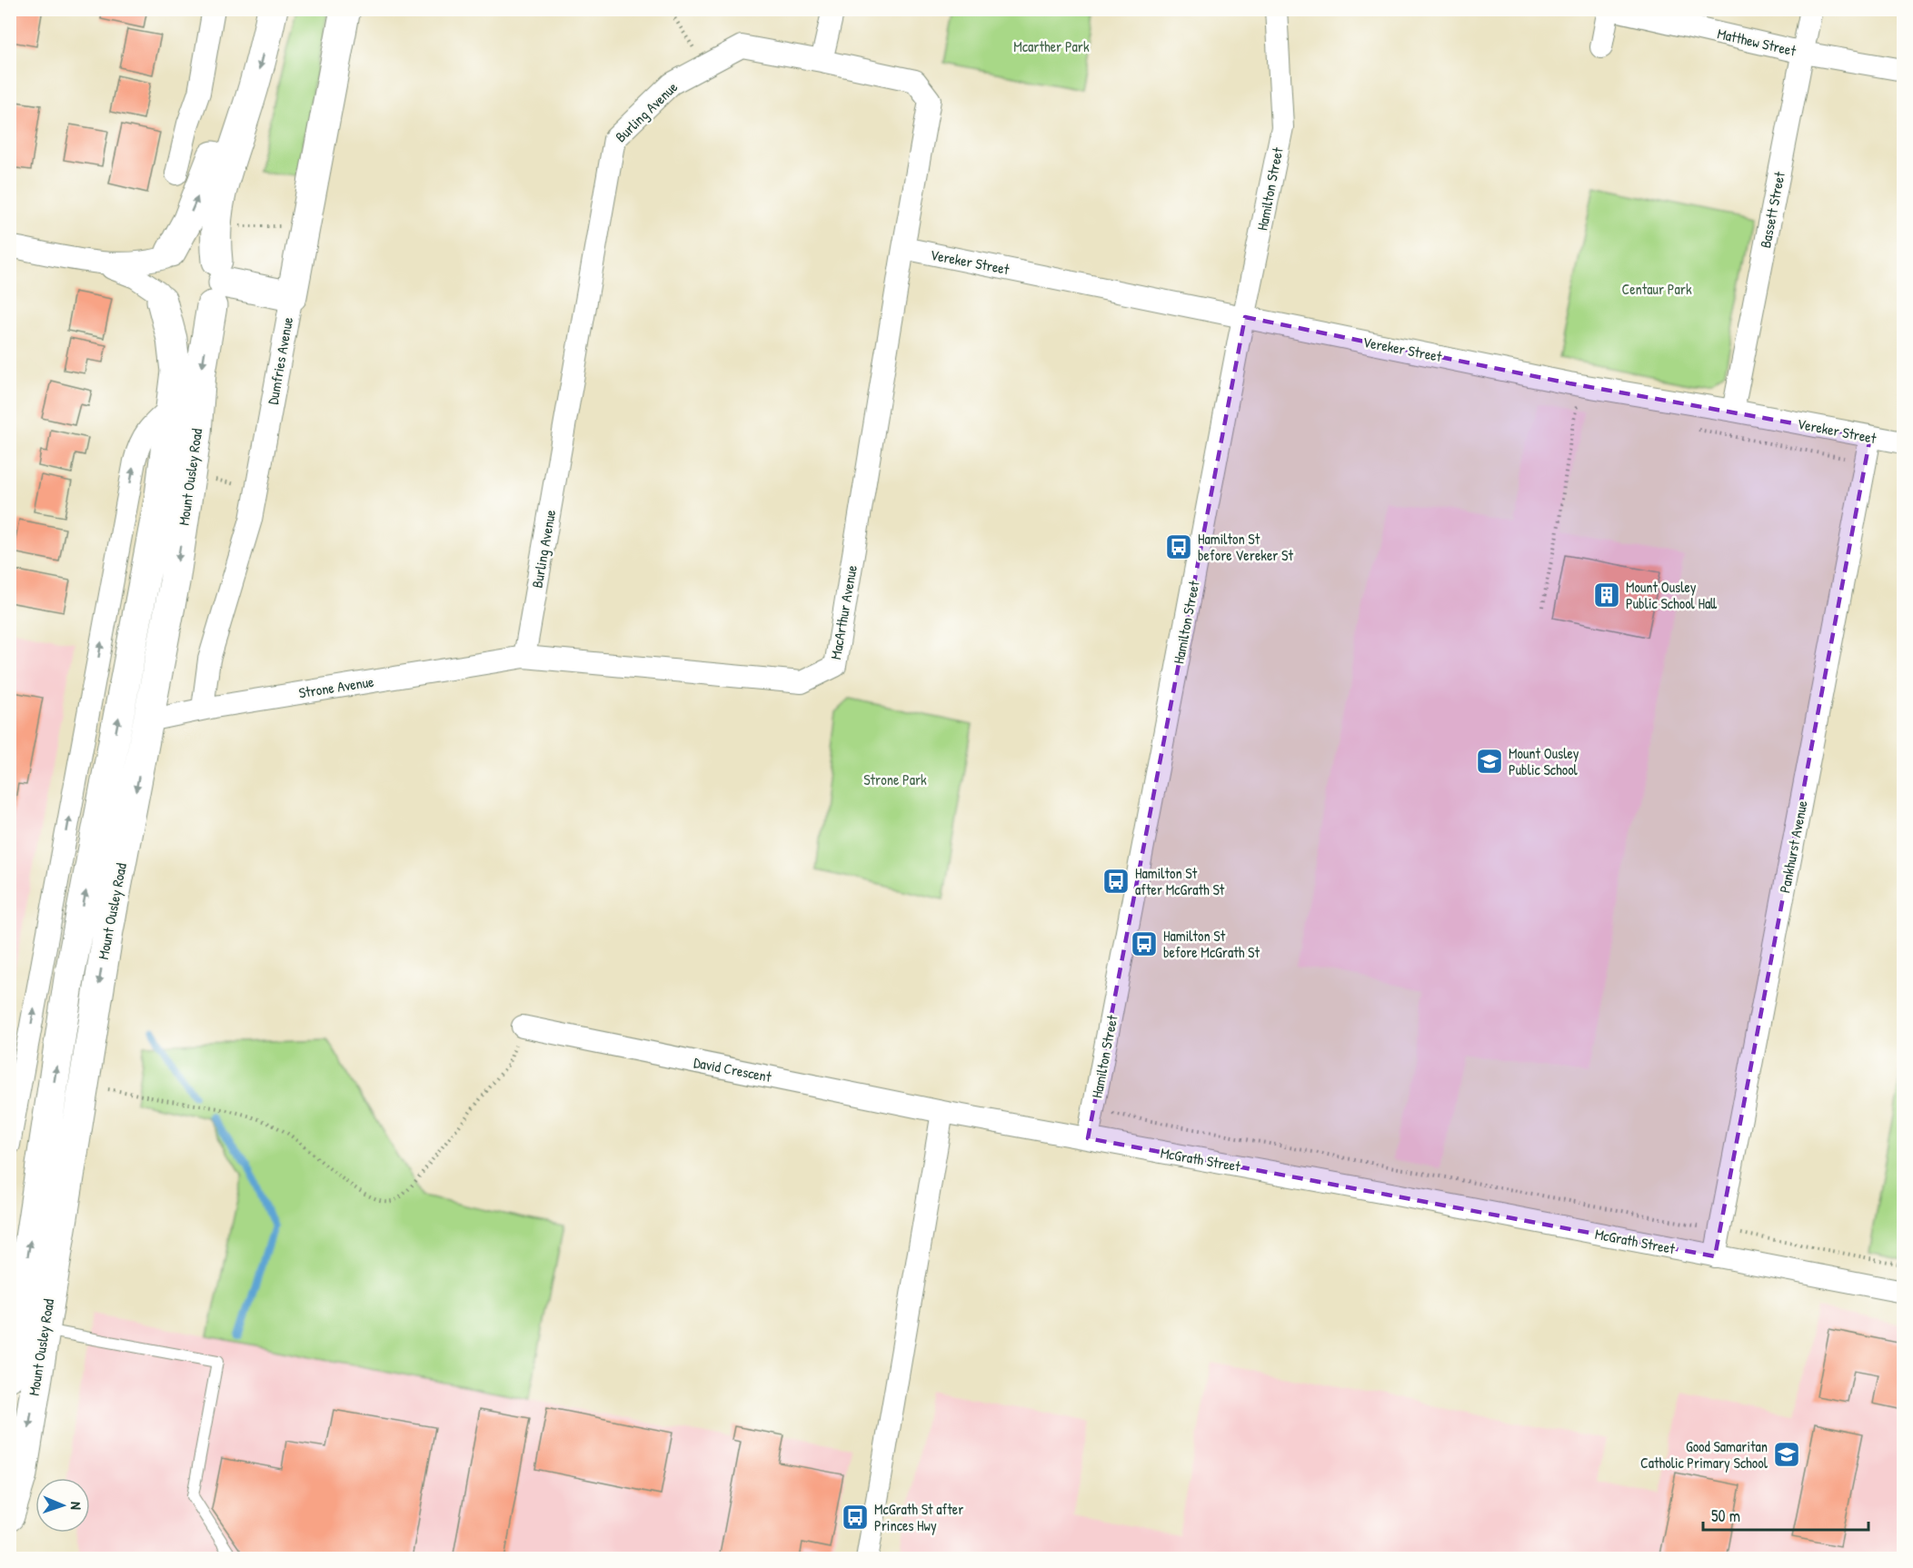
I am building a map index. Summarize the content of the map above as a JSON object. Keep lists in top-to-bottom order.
{
  "streets": {
    "main road": ["Dumfries Avenue", "Mount Ousley Road"],
    "street": [
      "Matthew Street",
      "Burling Avenue",
      "Hamilton Street",
      "Bassett Street",
      "Vereker Street",
      "MacArthur Avenue",
      "Strone Avenue",
      "Pankhurst Avenue",
      "David Crescent",
      "McGrath Street"
    ]
  },
  "crossings": [
    ["Matthew Street", "Bassett Street"],
    ["Burling Avenue", "Vereker Street"],
    ["Burling Avenue", "MacArthur Avenue"],
    ["Burling Avenue", "Strone Avenue"],
    ["Hamilton Street", "Vereker Street"],
    ["Hamilton Street", "McGrath Street"],
    ["Bassett Street", "Vereker Street"],
    ["Vereker Street", "MacArthur Avenue"],
    ["Vereker Street", "Pankhurst Avenue"],
    ["Dumfries Avenue", "Strone Avenue"],
    ["Mount Ousley Road", "Strone Avenue"],
    ["MacArthur Avenue", "Strone Avenue"],
    ["Pankhurst Avenue", "McGrath Street"],
    ["David Crescent", "McGrath Street"]
  ],
  "parks": ["Mcarther Park", "Centaur Park", "Strone Park"],
  "places": {
    "bus stop": [
      "Hamilton St before Vereker St",
      "Hamilton St after McGrath St",
      "Hamilton St before McGrath St",
      "McGrath St after Princes Hwy"
    ],
    "building": ["Mount Ousley Public School Hall"],
    "school or university": ["Mount Ousley Public School", "Good Samaritan Catholic Primary School"]
  },
  "scale_bar": "50 m",
  "north": "right"
}
